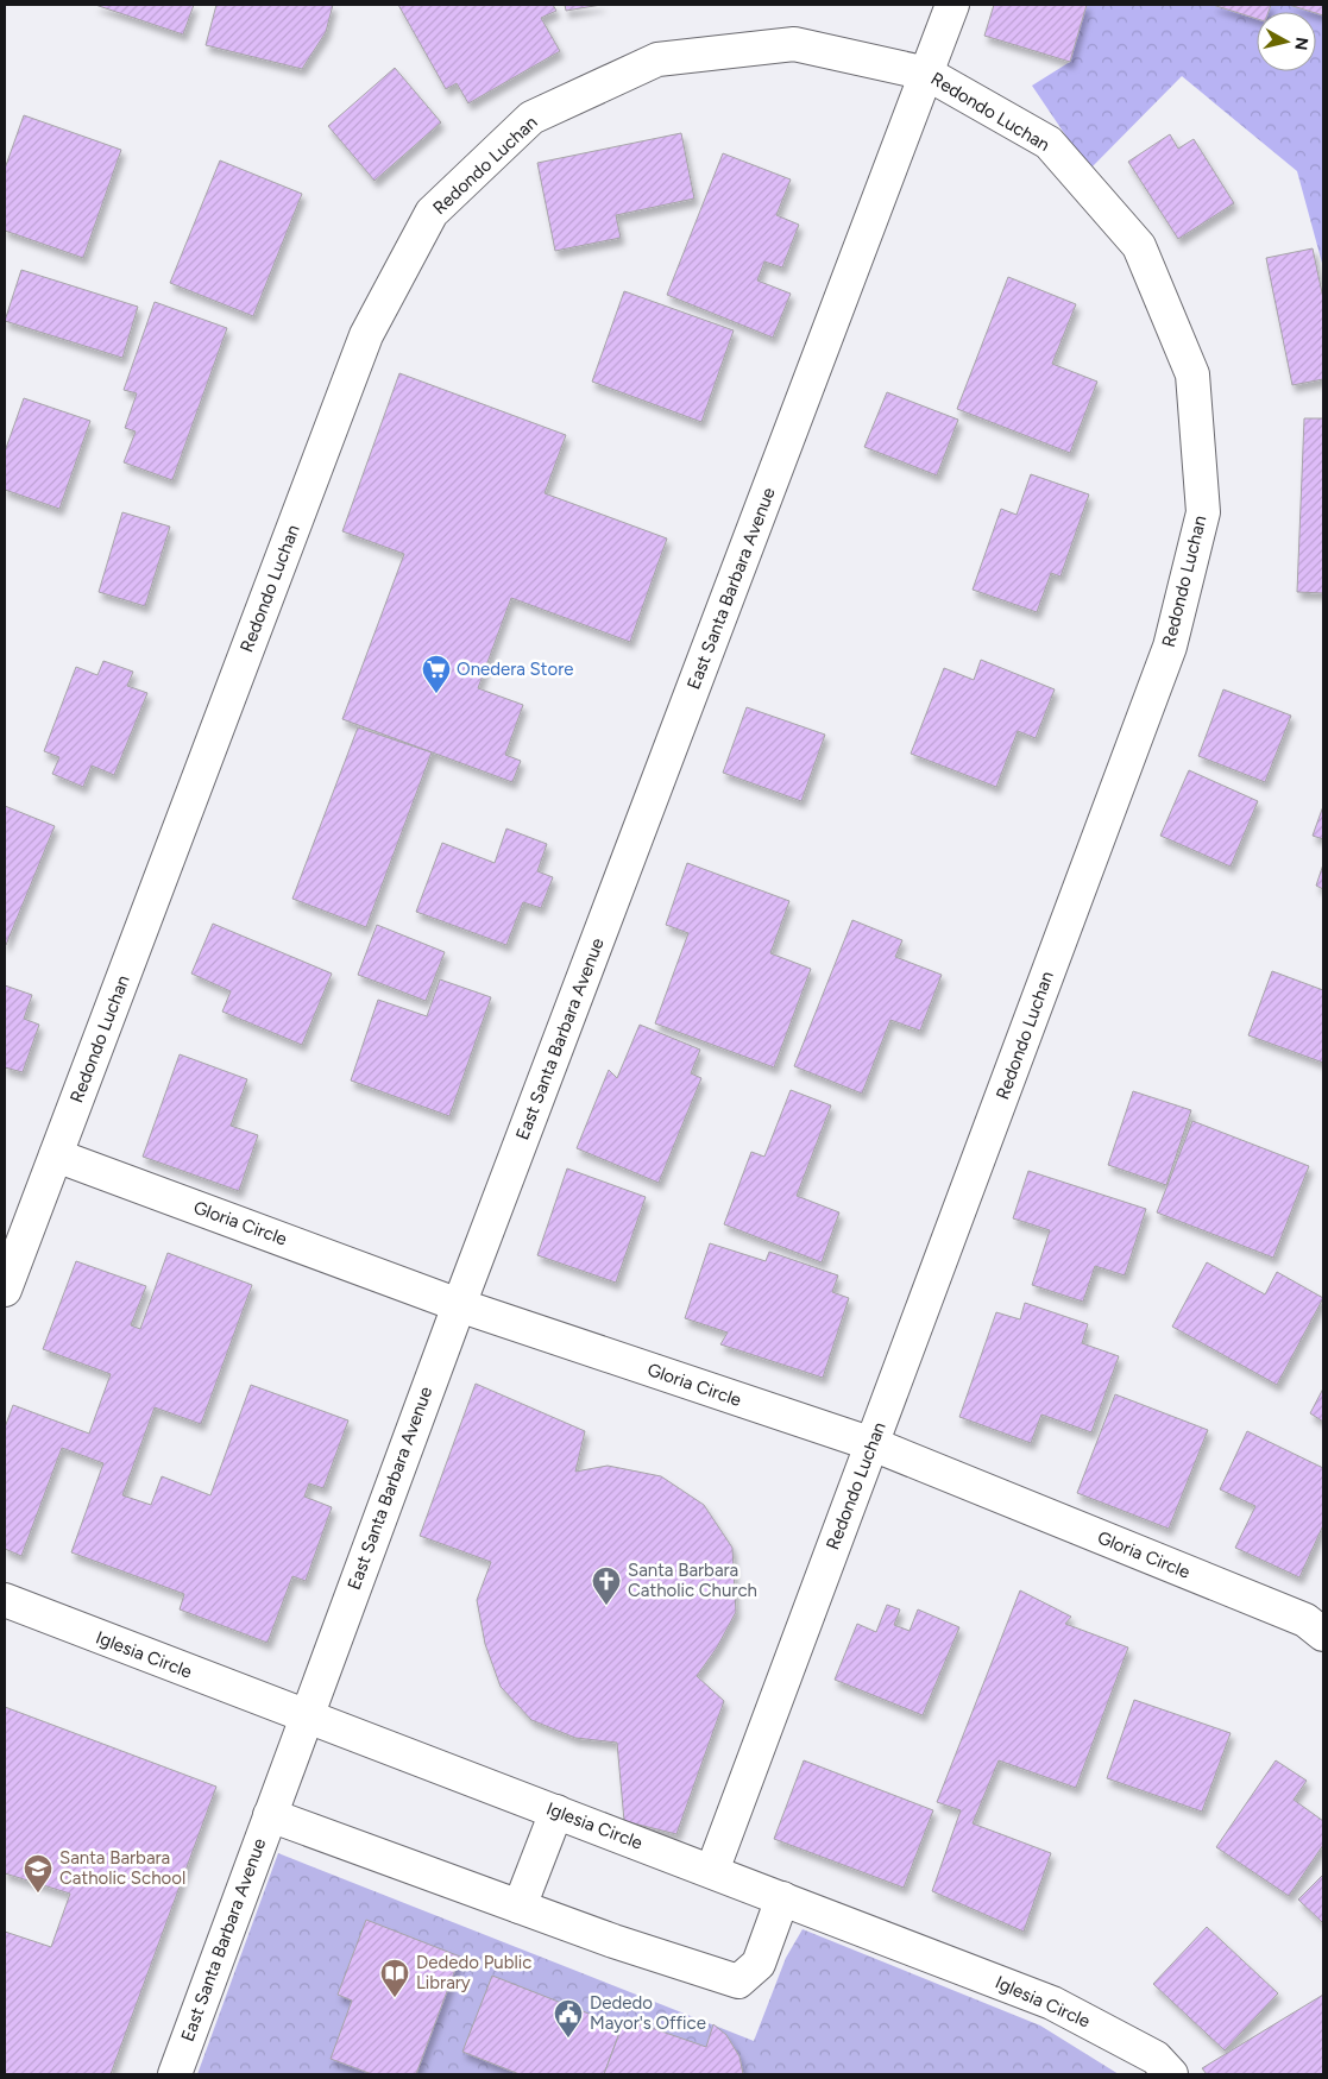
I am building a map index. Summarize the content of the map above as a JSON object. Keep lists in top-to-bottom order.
{
  "streets": {
    "street": [
      "Redondo Luchan",
      "East Santa Barbara Avenue",
      "Gloria Circle",
      "Iglesia Circle"
    ]
  },
  "crossings": [
    ["Redondo Luchan", "East Santa Barbara Avenue"],
    ["Redondo Luchan", "Gloria Circle"],
    ["Redondo Luchan", "Iglesia Circle"],
    ["East Santa Barbara Avenue", "Gloria Circle"],
    ["East Santa Barbara Avenue", "Iglesia Circle"]
  ],
  "places": {
    "supermarket": ["Onedera Store"],
    "church": ["Santa Barbara Catholic Church"],
    "school or university": ["Santa Barbara Catholic School"],
    "library": ["Dededo Public Library"],
    "public building": ["Dededo Mayor's Office"]
  },
  "north": "right"
}
